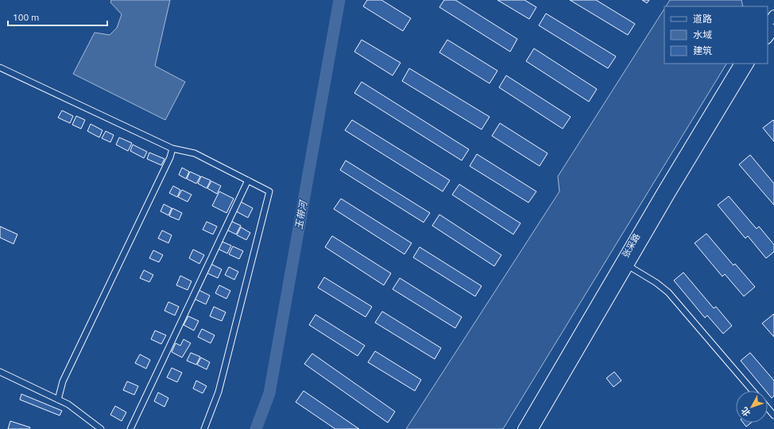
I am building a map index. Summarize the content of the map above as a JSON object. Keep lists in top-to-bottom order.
{
  "streets": {
    "main road": ["张采路"]
  },
  "water": ["玉带河"],
  "legend": ["道路", "水域", "建筑"],
  "scale_bar": "100 m",
  "north": "bottom left"
}
